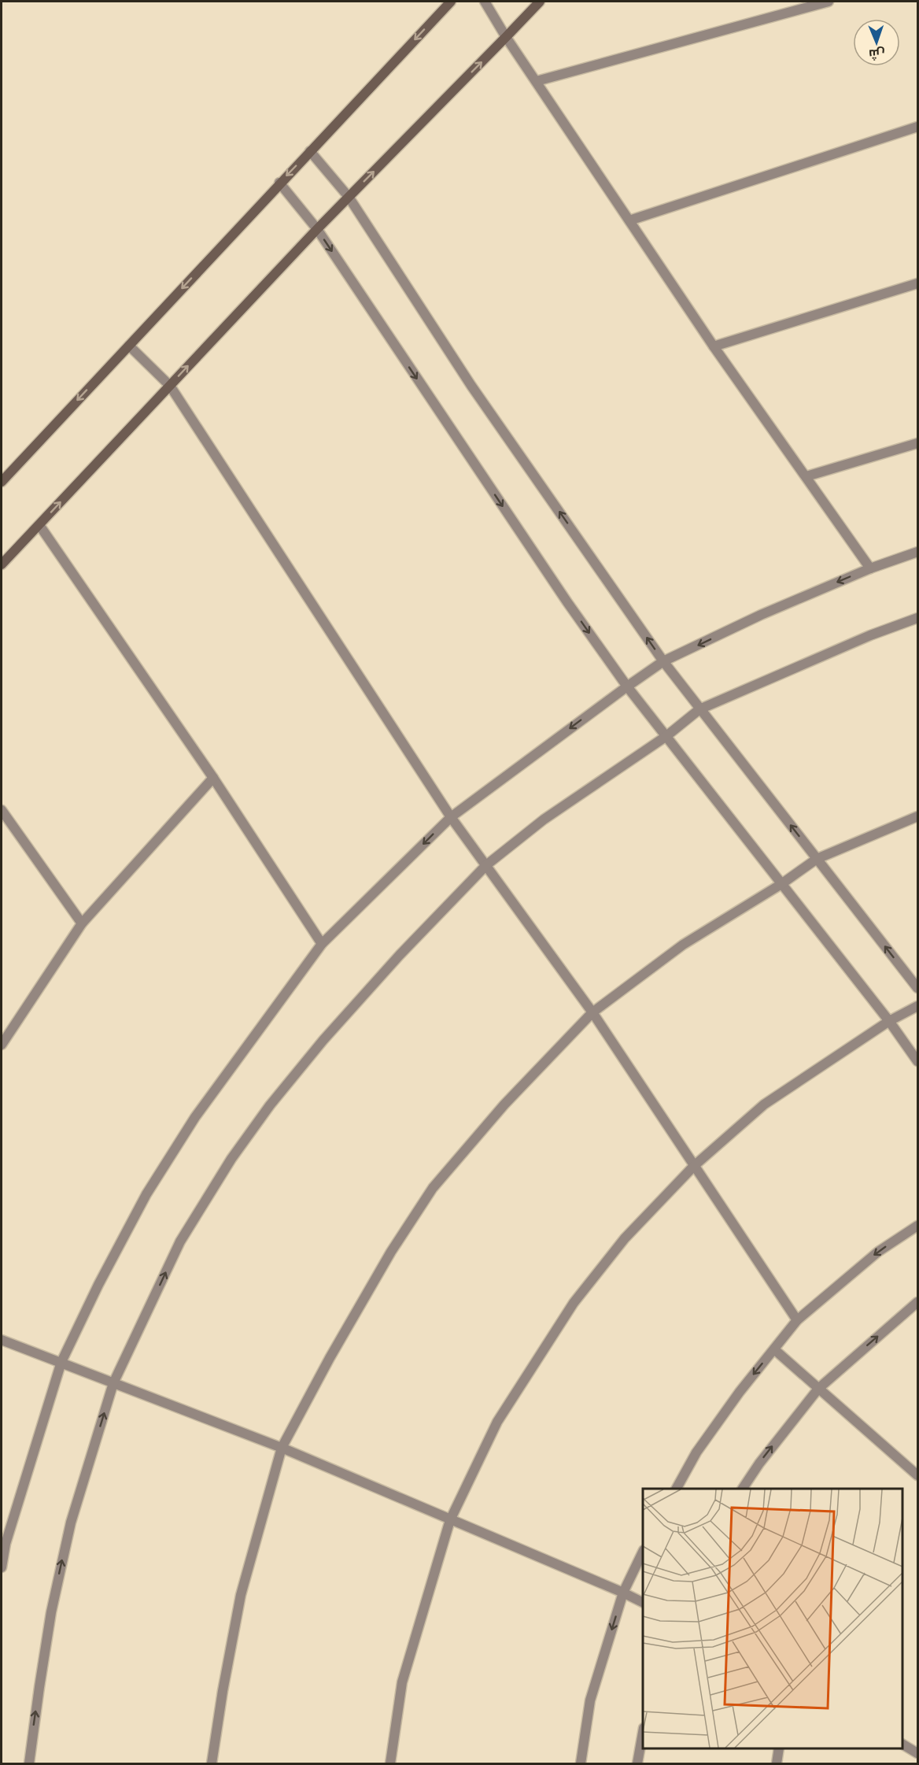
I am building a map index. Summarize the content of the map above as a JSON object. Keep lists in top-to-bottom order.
{
  "north": "bottom"
}
